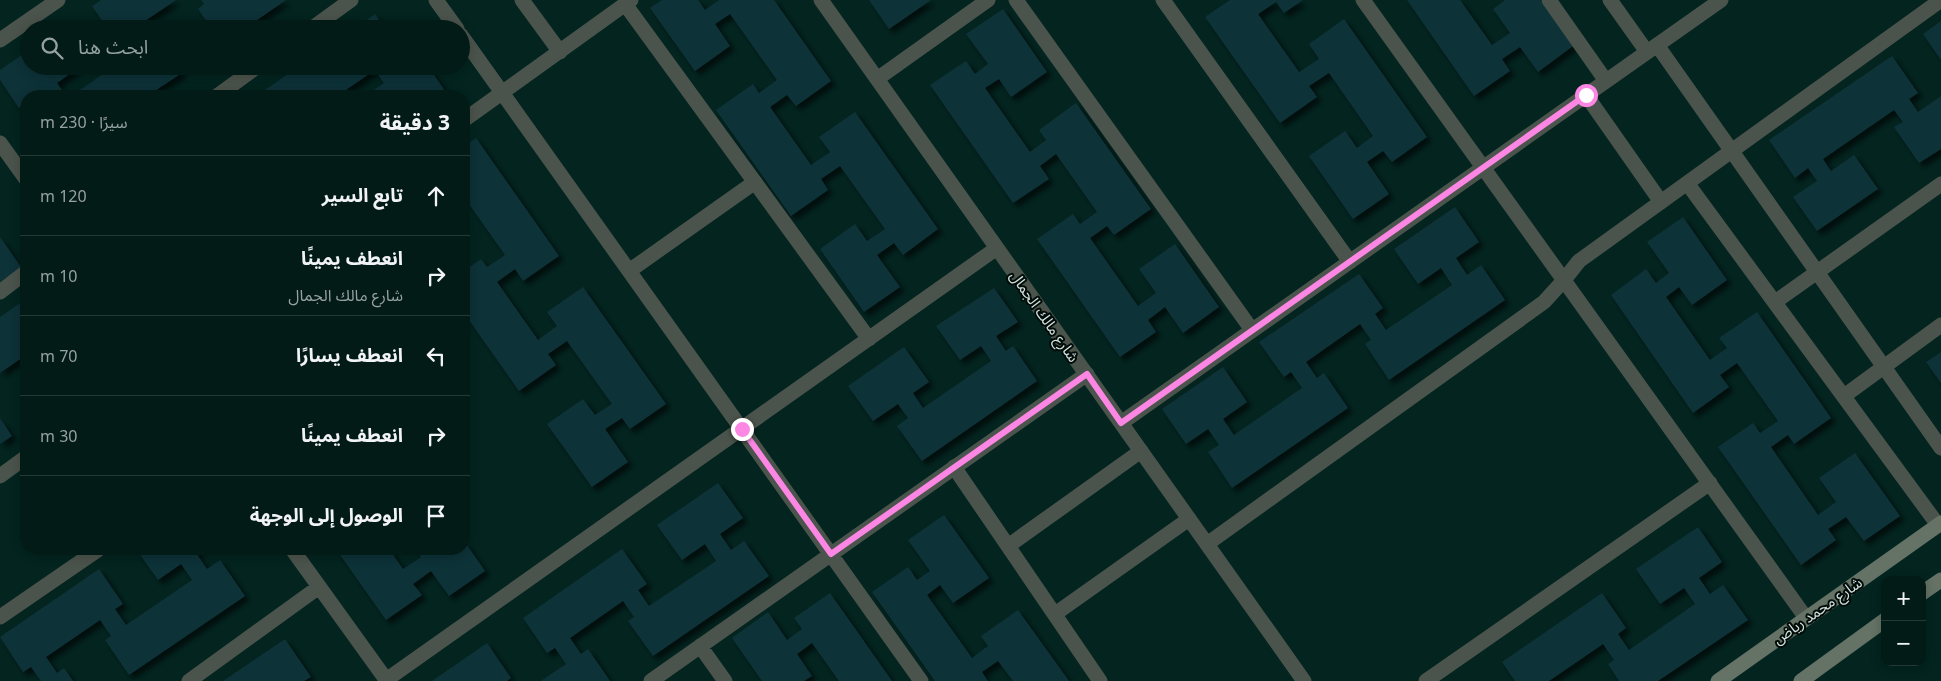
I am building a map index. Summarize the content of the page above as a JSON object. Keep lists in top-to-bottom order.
{
  "streets": {
    "street": ["شارع مالك الجمال", "شارع محمد رياض"]
  },
  "page": {
    "search": "ابحث هنا",
    "heading": ["3 دقيقة", "سيرًا · 230 m"],
    "list": [
      ["تابع السير", "120 m"],
      ["انعطف يمينًا", "شارع مالك الجمال", "10 m"],
      ["انعطف يسارًا", "70 m"],
      ["انعطف يمينًا", "30 m"],
      "الوصول إلى الوجهة"
    ],
    "map_buttons": ["+", "−"]
  }
}
